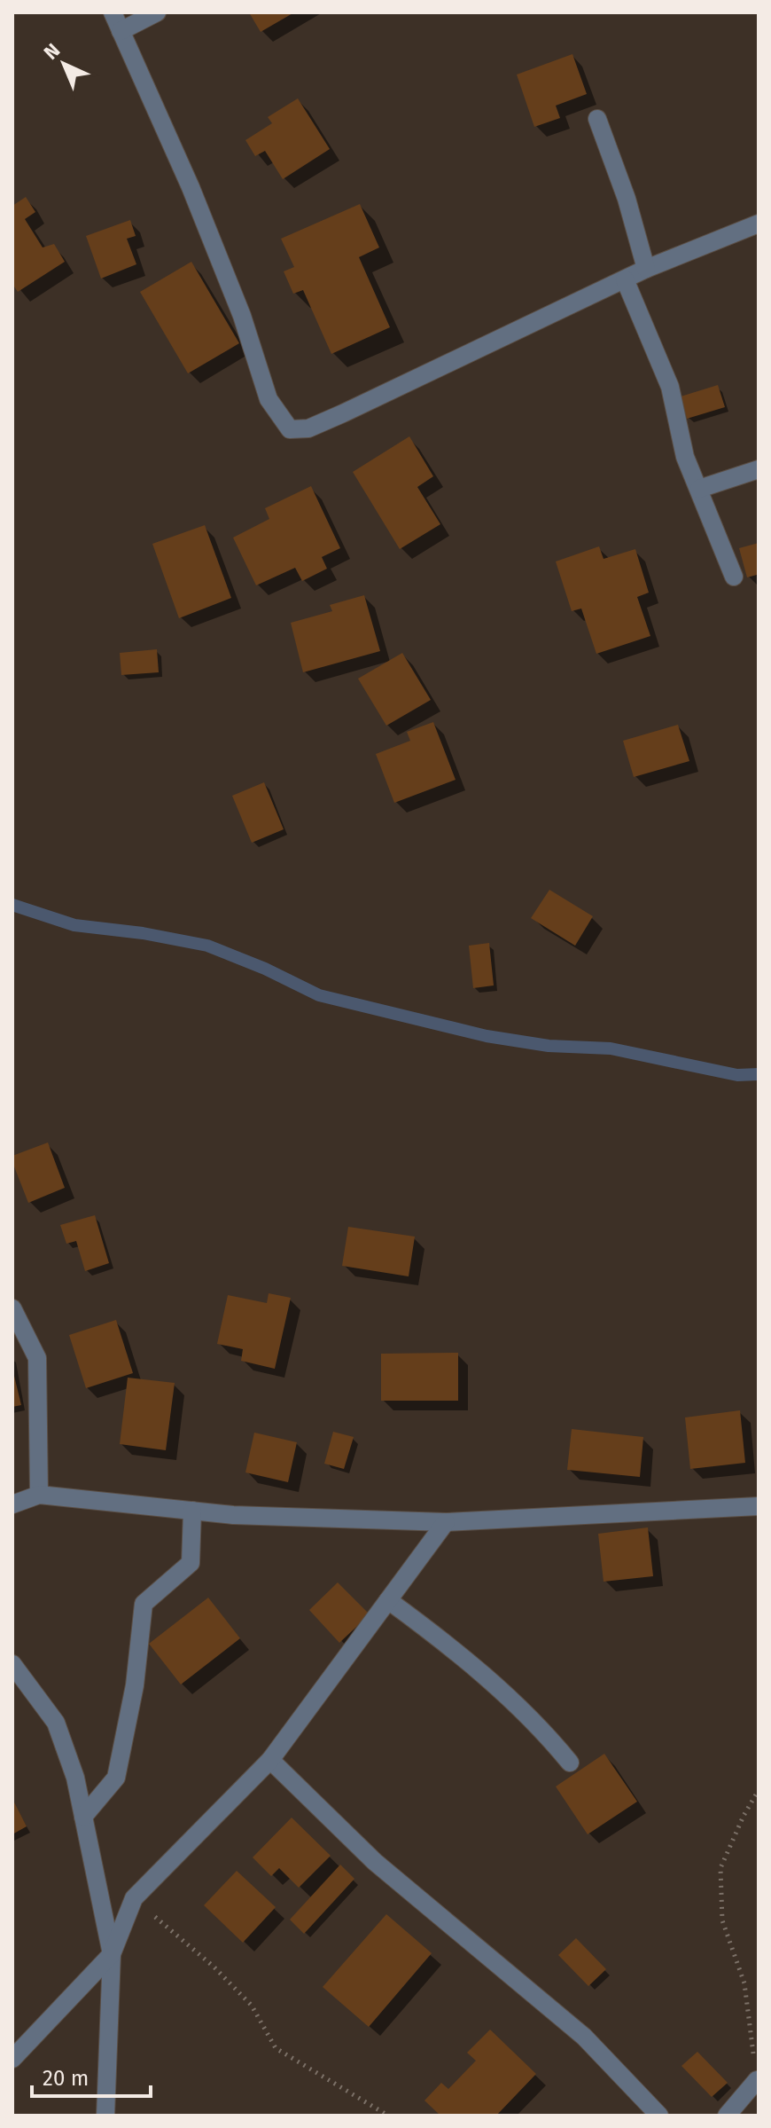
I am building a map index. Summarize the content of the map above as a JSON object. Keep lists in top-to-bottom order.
{
  "scale_bar": "20 m",
  "north": "top left"
}
